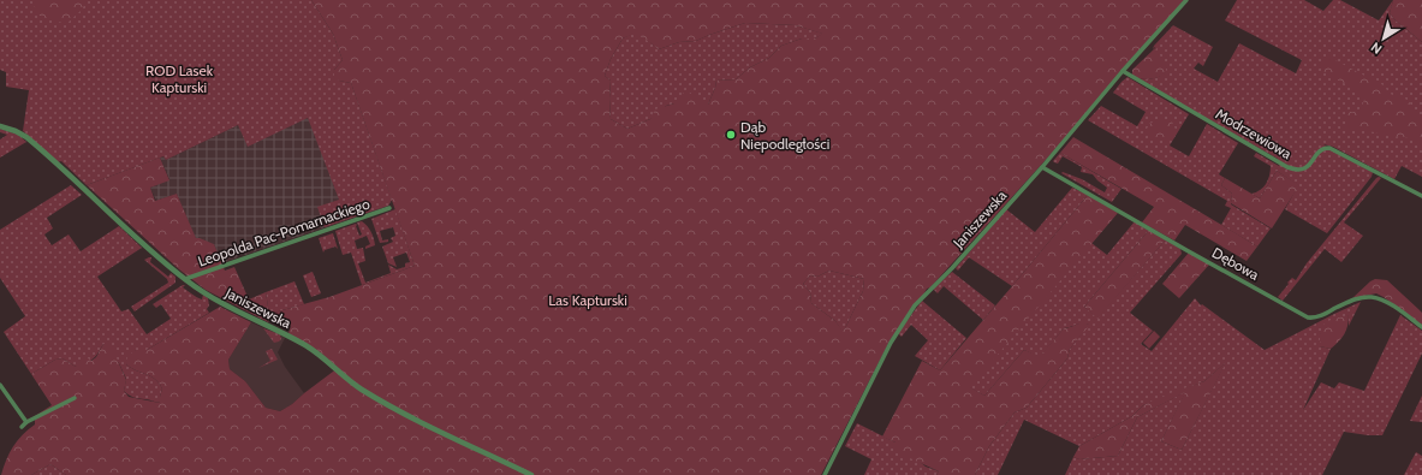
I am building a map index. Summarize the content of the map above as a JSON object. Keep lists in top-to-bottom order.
{
  "streets": {
    "street": [
      "Modrzewiowa",
      "Janiszewska",
      "Leopolda Pac-Pomarnackiego",
      "Dębowa"
    ]
  },
  "crossings": [
    ["Modrzewiowa", "Janiszewska"],
    ["Janiszewska", "Leopolda Pac-Pomarnackiego"],
    ["Janiszewska", "Dębowa"]
  ],
  "parks": ["ROD Lasek Kapturski", "Las Kapturski"],
  "places": ["Dąb Niepodległości"],
  "north": "bottom left"
}
